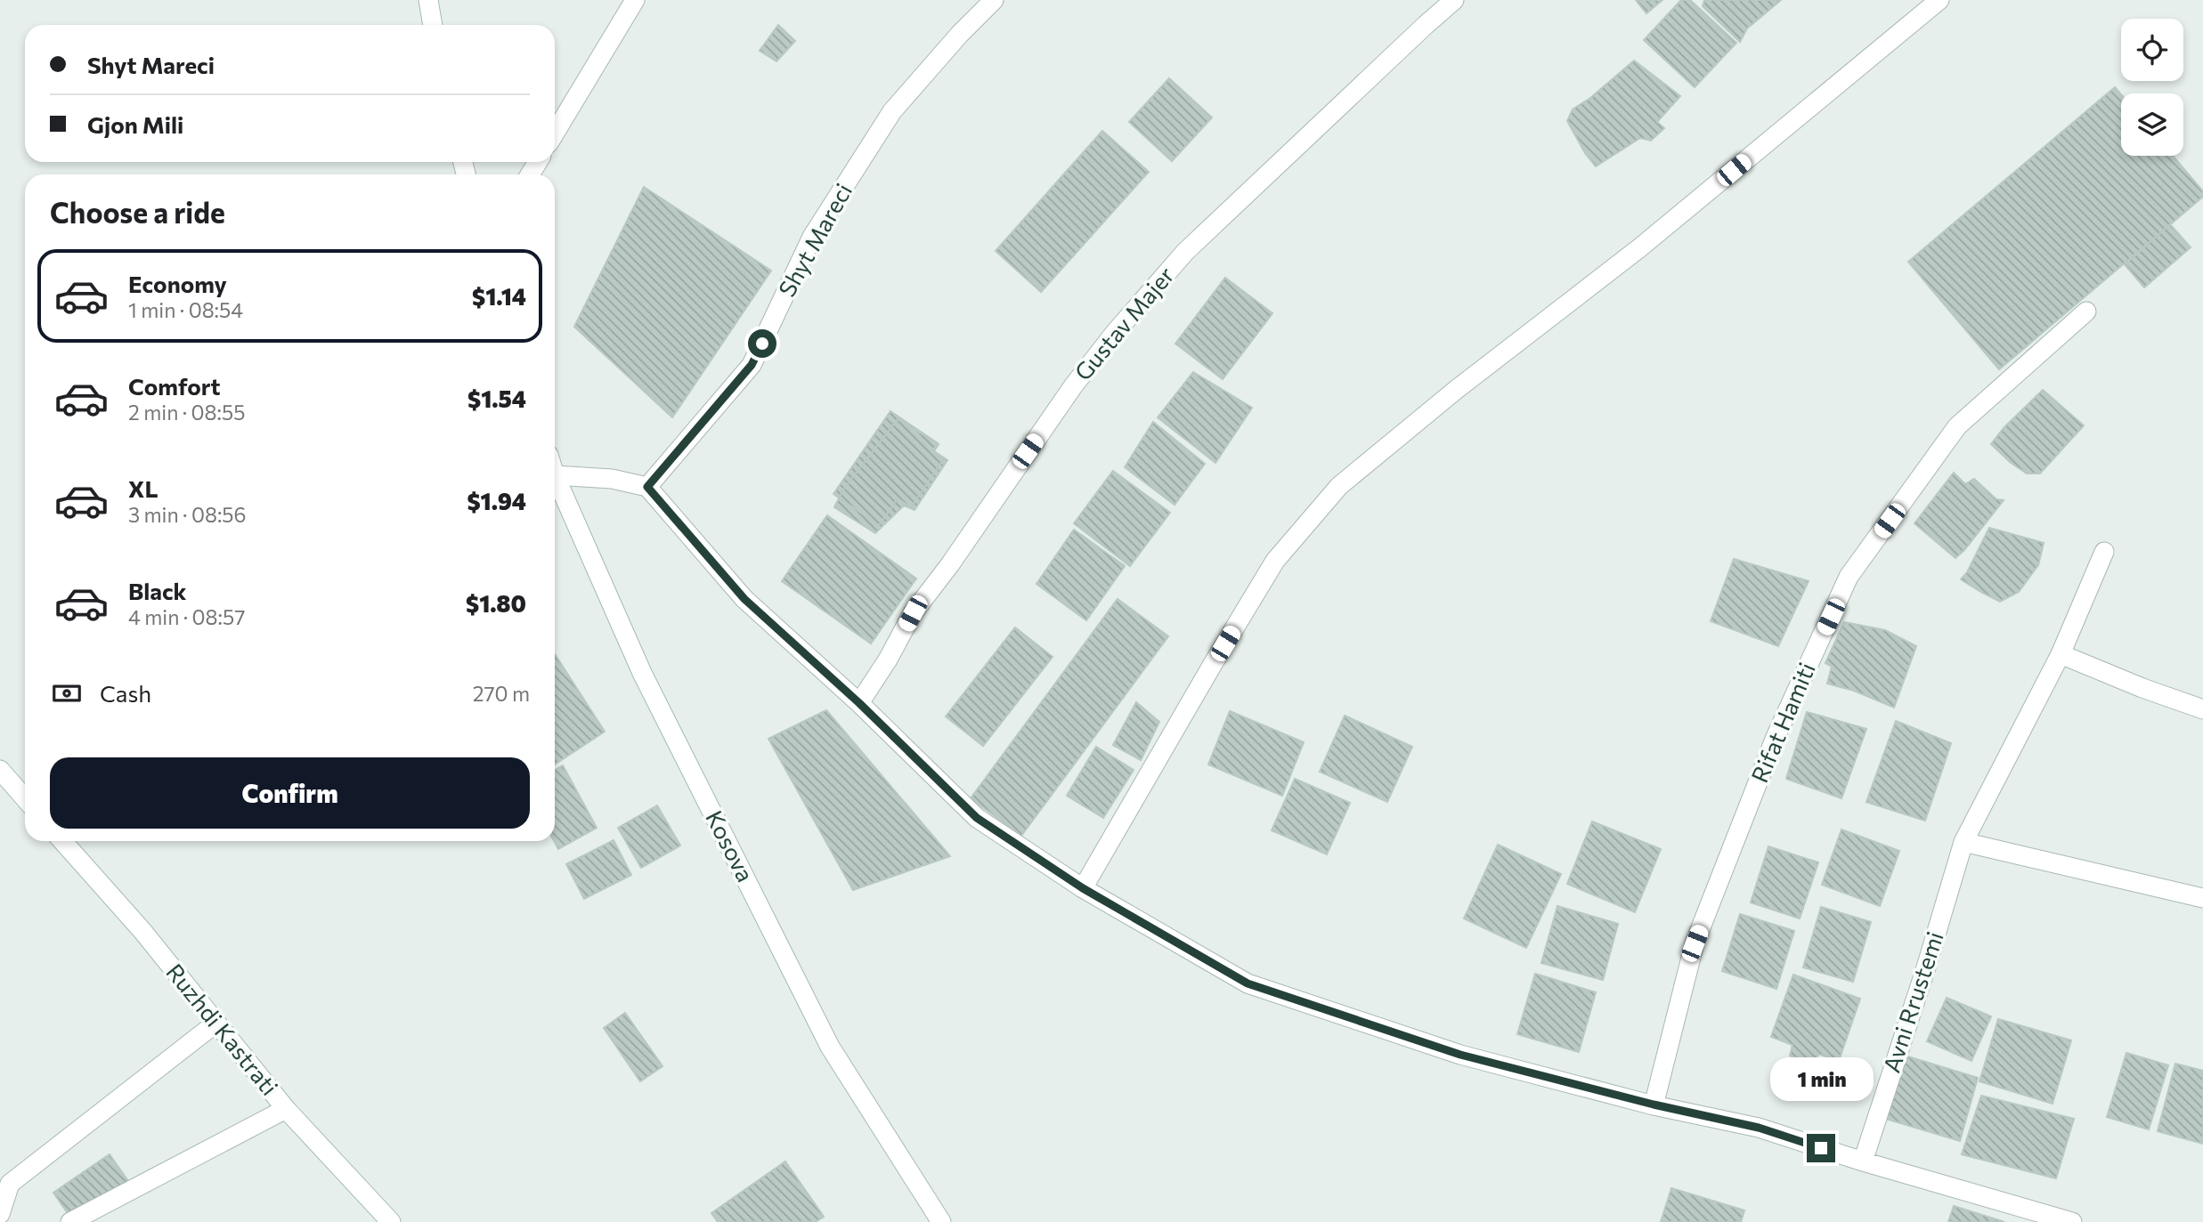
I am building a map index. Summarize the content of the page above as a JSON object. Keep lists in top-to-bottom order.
{
  "streets": {
    "street": [
      "Shyt Mareci",
      "Gustav Majer",
      "Rifat Hamiti",
      "Kosova",
      "Avni Rrustemi",
      "Ruzhdi Kastrati"
    ]
  },
  "page": {
    "banner": ["Shyt Mareci", "Gjon Mili"],
    "heading": "Choose a ride",
    "list": [
      {
        "name": "Economy",
        "note": "1 min · 08:54",
        "value": "$1.14"
      },
      {
        "name": "Comfort",
        "note": "2 min · 08:55",
        "value": "$1.54"
      },
      {
        "name": "XL",
        "note": "3 min · 08:56",
        "value": "$1.94"
      },
      {
        "name": "Black",
        "note": "4 min · 08:57",
        "value": "$1.80"
      }
    ],
    "pay": ["Cash", "270 m"],
    "buttons": "Confirm",
    "bubble": "1 min"
  }
}
